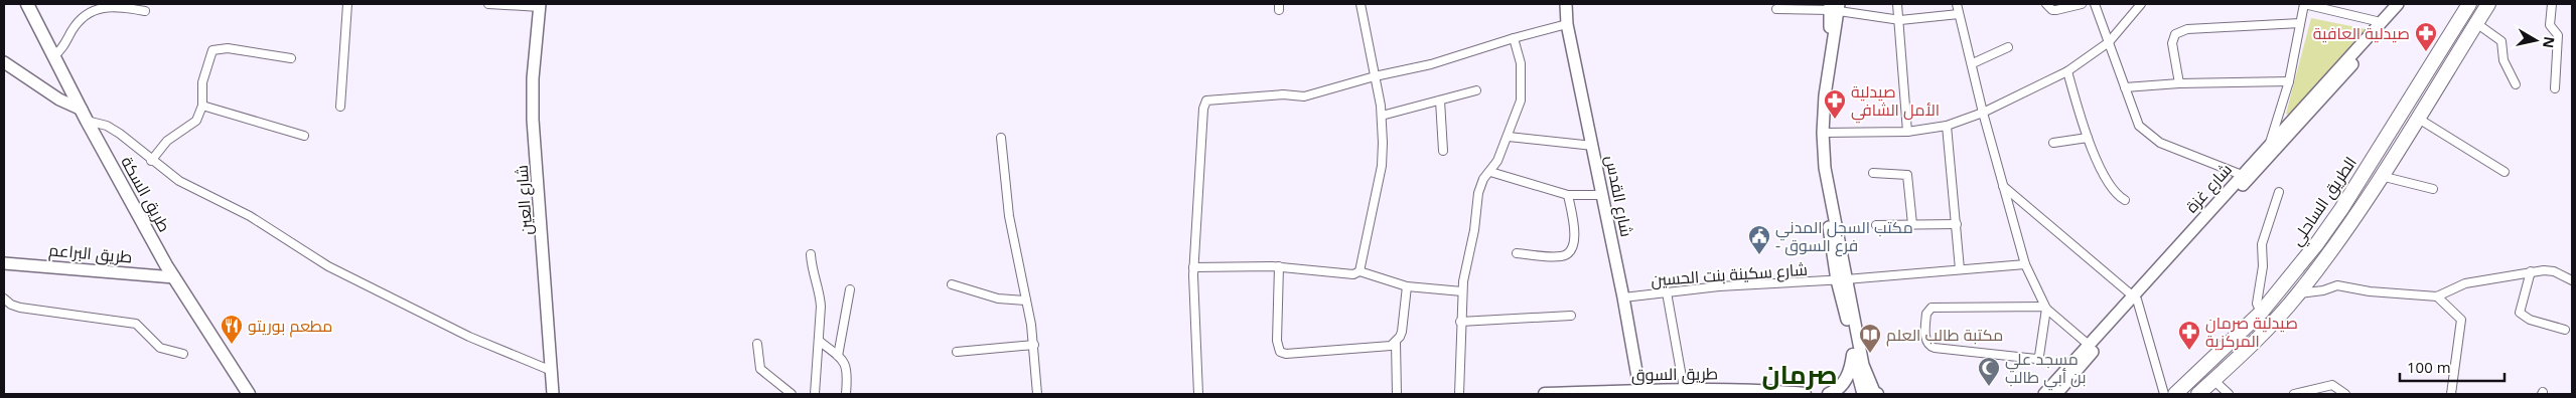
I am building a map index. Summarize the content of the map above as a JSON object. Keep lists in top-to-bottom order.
{
  "streets": {
    "highway": ["الطريق الساحلي"],
    "main road": ["طريق السكة", "طريق السوق"],
    "street": [
      "شارع غزة",
      "شارع القدس",
      "شارع العين",
      "طريق البراعم",
      "شارع سكينة بنت الحسين"
    ]
  },
  "crossings": [
    ["طريق السكة", "طريق البراعم"],
    ["شارع القدس", "شارع سكينة بنت الحسين"],
    ["شارع القدس", "طريق السوق"]
  ],
  "districts": ["صرمان"],
  "places": {
    "pharmacy": ["صيدلية العافية", "صيدلية الأمل الشافي", "صيدلية صرمان المركزية"],
    "public building": ["مكتب السجل المدني - فرع السوق"],
    "restaurant": ["مطعم بوريتو"],
    "library": ["مكتبة طالب العلم"],
    "mosque": ["مسجد علي بن أبي طالب"]
  },
  "scale_bar": "100 m",
  "north": "right"
}
